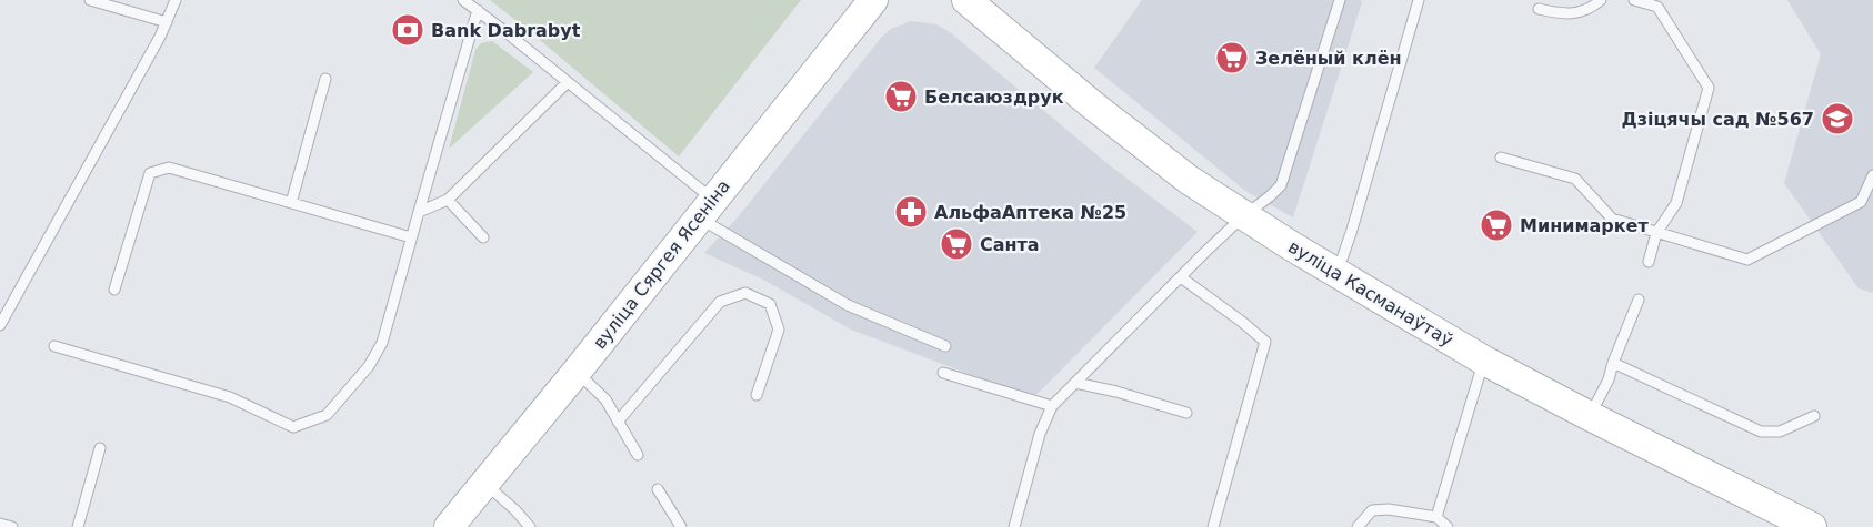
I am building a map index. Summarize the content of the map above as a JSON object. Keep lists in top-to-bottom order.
{
  "streets": {
    "street": ["вуліца Сяргея Ясеніна", "вуліца Касманаўтаў"]
  },
  "places": {
    "bank": ["Bank Dabrabyt"],
    "supermarket": [
      "Зелёный клён",
      "Белсаюздрук",
      "Минимаркет",
      "Санта"
    ],
    "school or university": ["Дзіцячы сад №567"],
    "pharmacy": ["АльфаАптека №25"]
  }
}
